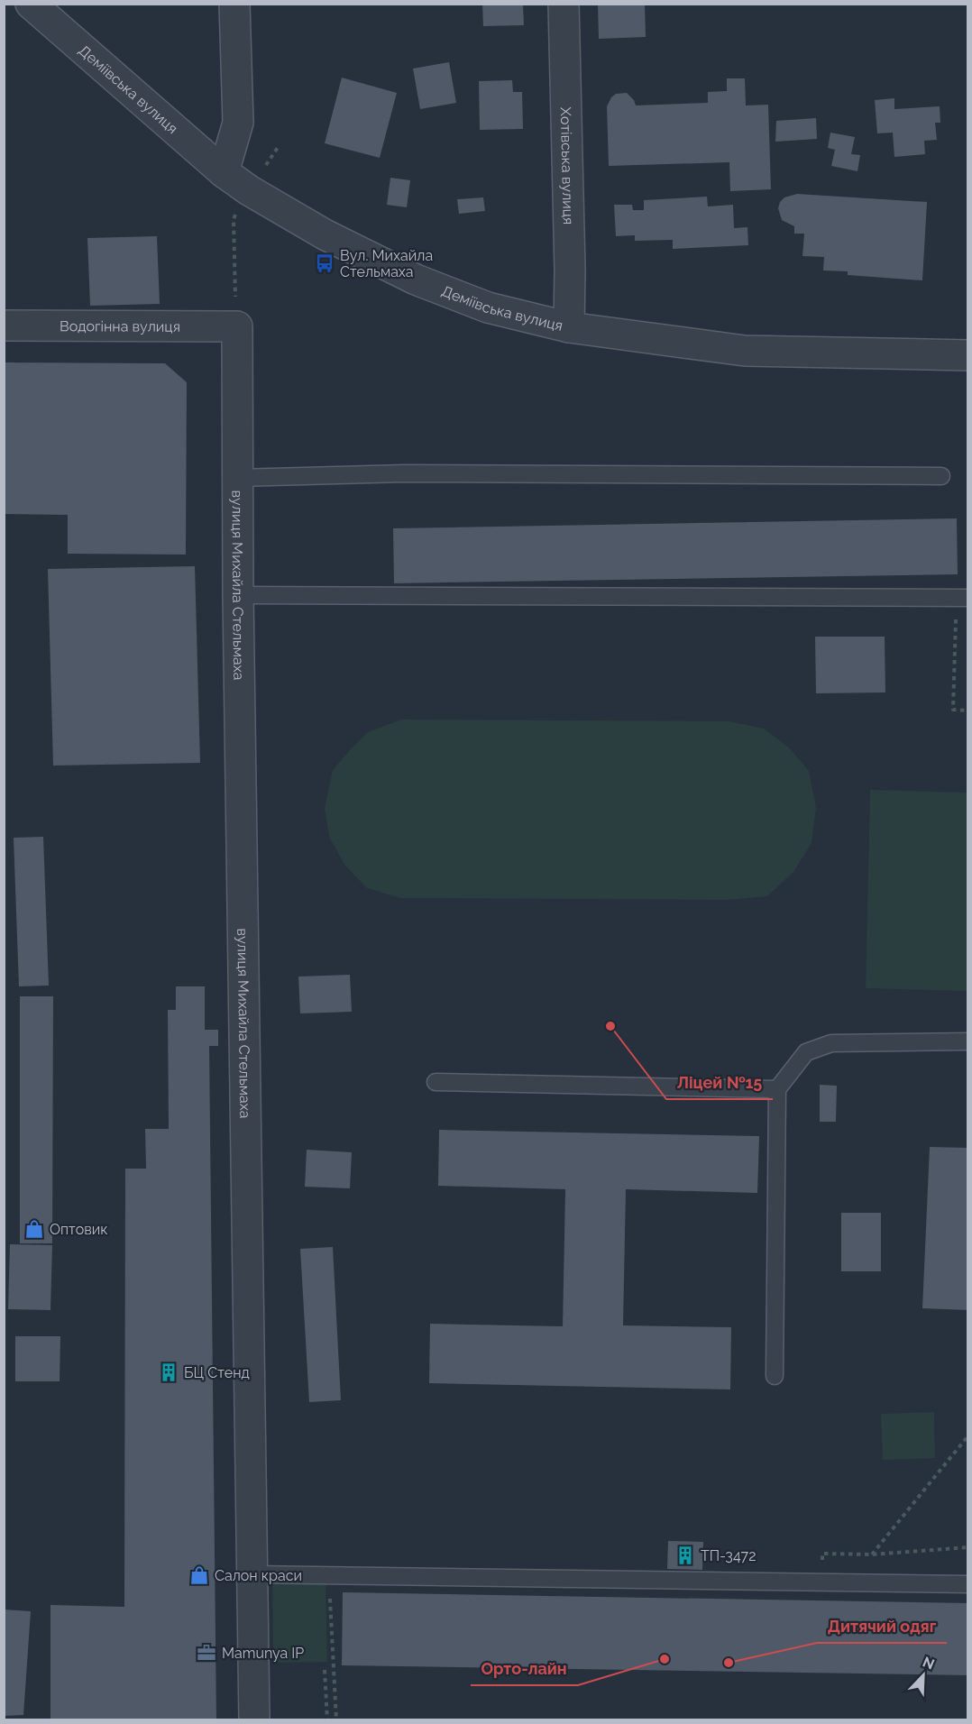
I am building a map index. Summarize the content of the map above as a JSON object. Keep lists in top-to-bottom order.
{
  "streets": {
    "street": [
      "Деміївська вулиця",
      "Хотівська вулиця",
      "Водогінна вулиця",
      "вулиця Михайла Стельмаха"
    ]
  },
  "crossings": [
    ["Деміївська вулиця", "Хотівська вулиця"],
    ["Водогінна вулиця", "вулиця Михайла Стельмаха"]
  ],
  "places": {
    "bus stop": ["Вул. Михайла Стельмаха"],
    "other": ["Ліцей №15", "Орто-лайн", "Дитячий одяг"],
    "shop": ["Оптовик", "Салон краси"],
    "building": ["БЦ Стенд", "ТП-3472"],
    "office": ["Mamunya IP"]
  },
  "north": "top right"
}
